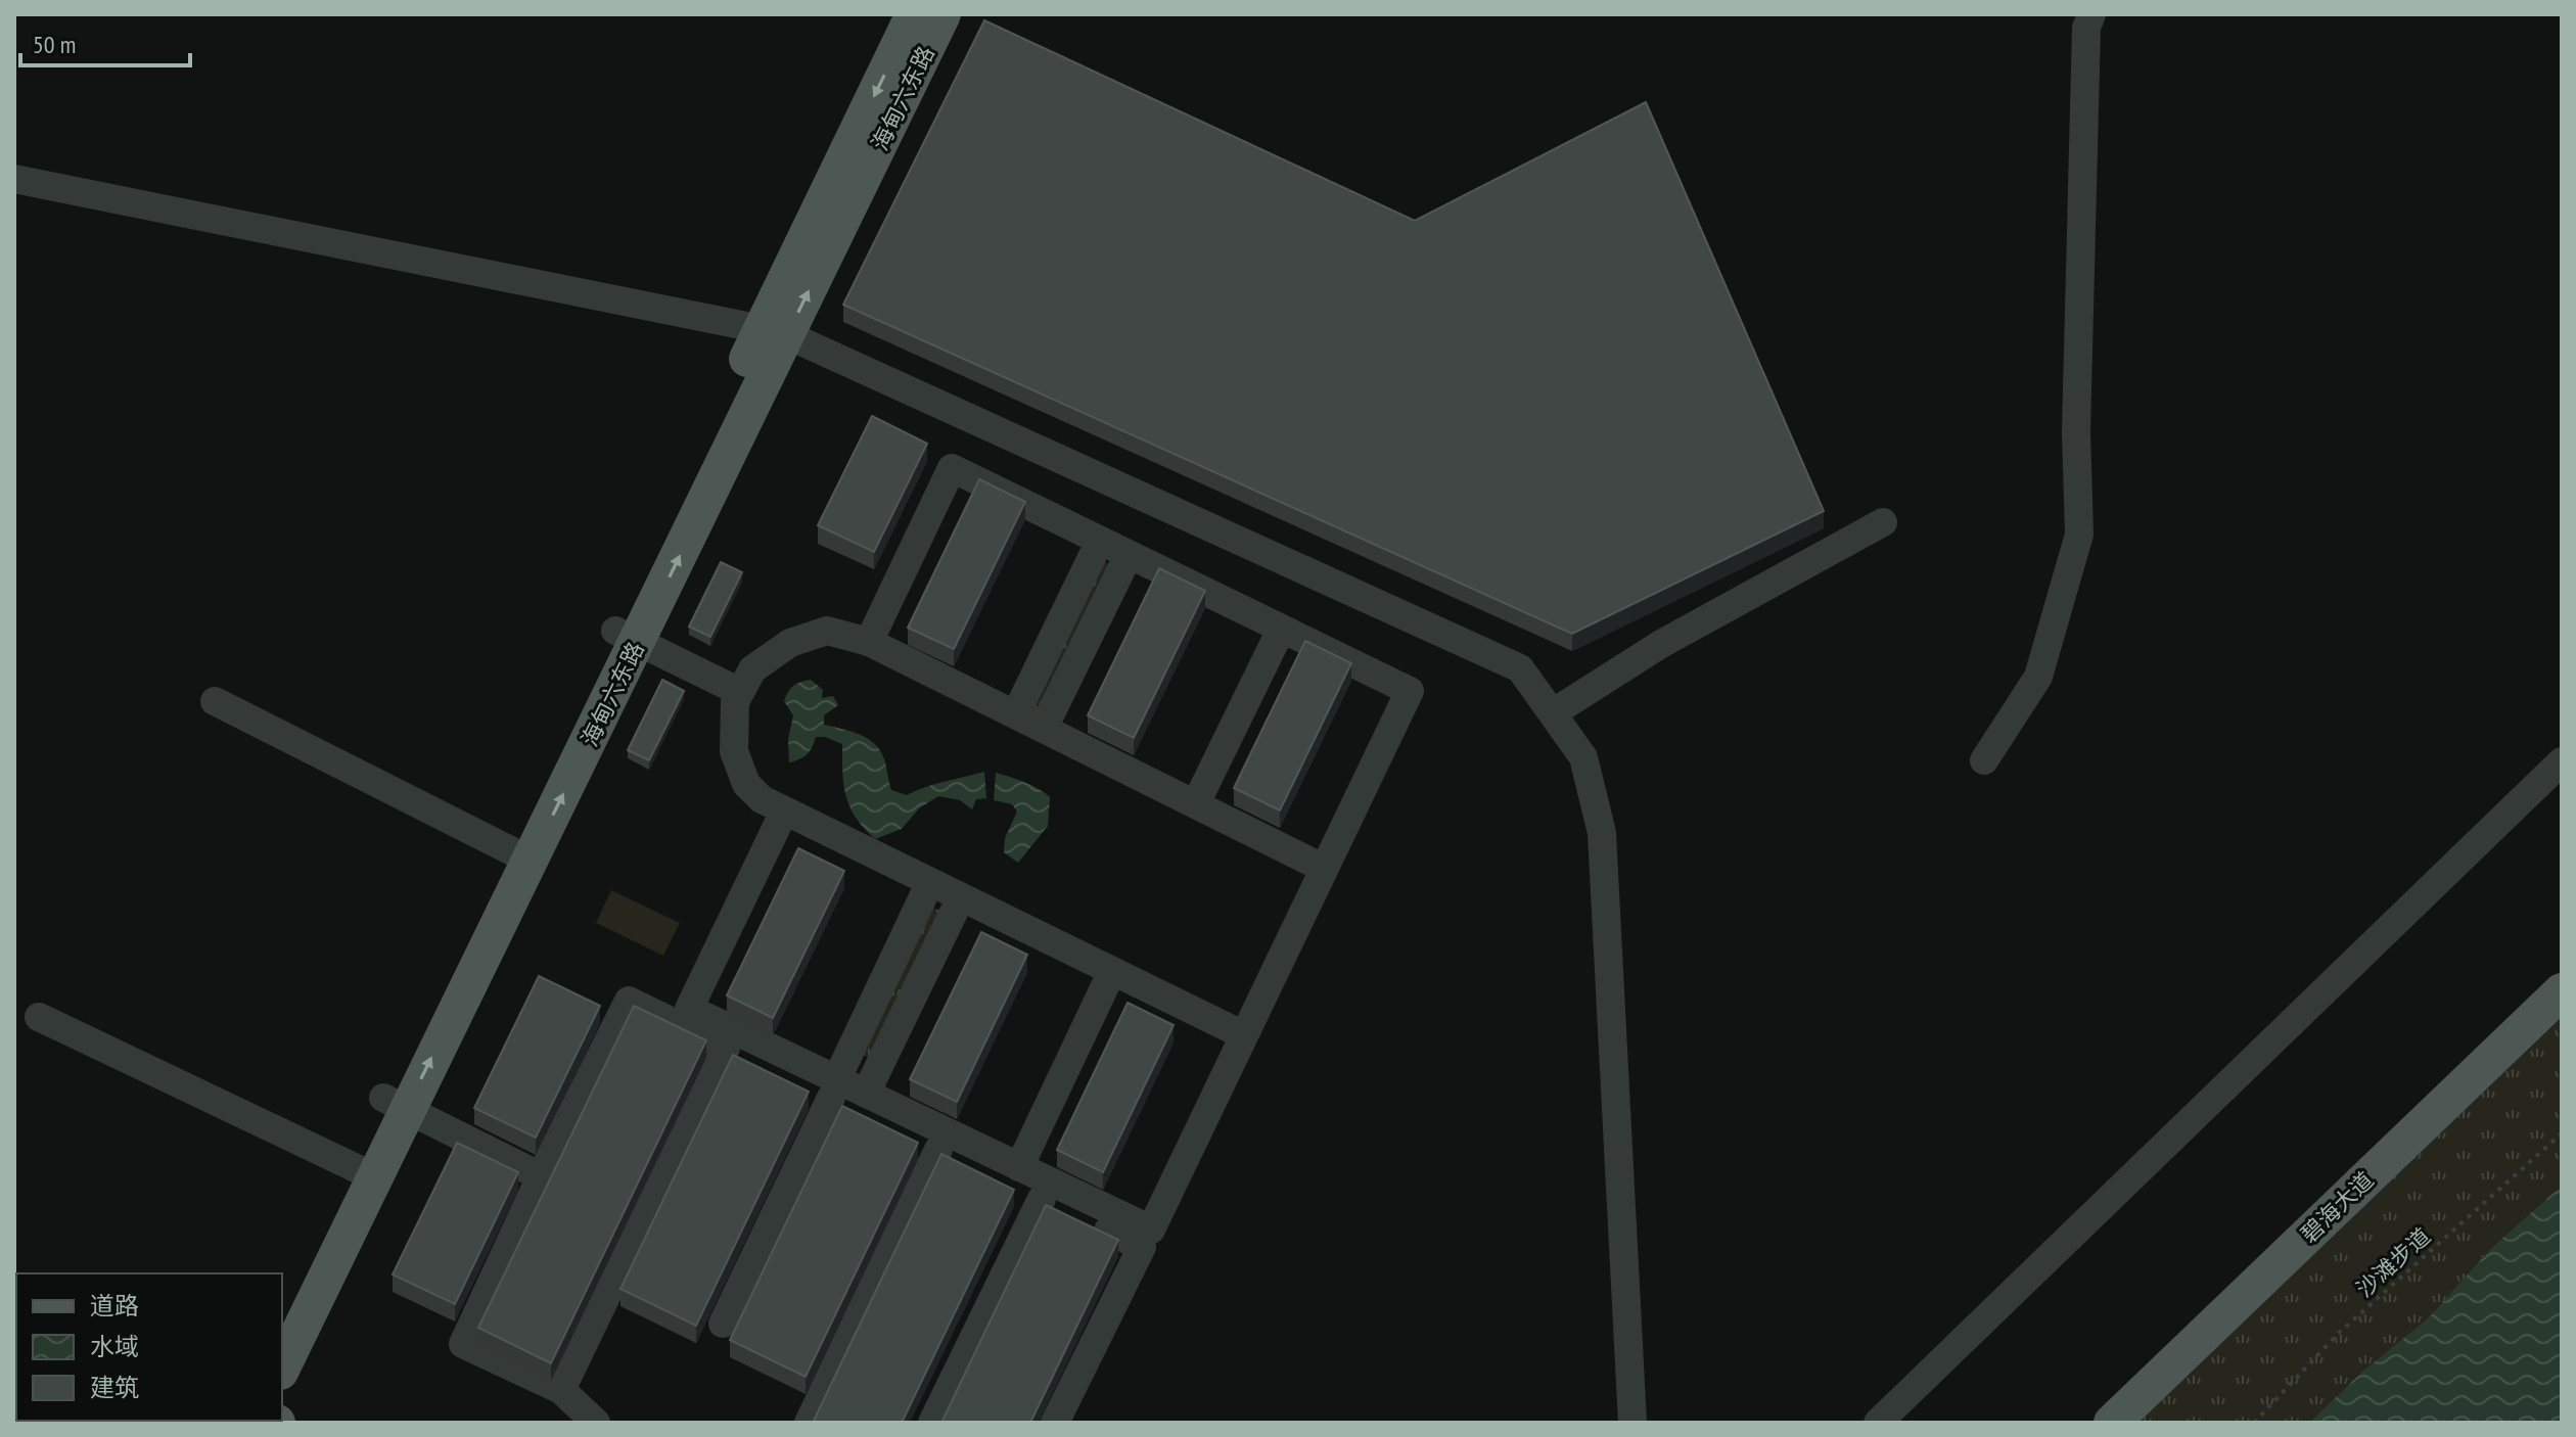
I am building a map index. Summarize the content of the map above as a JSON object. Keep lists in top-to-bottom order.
{
  "streets": {
    "main road": ["海甸六东路", "碧海大道"],
    "path": ["沙滩步道"]
  },
  "legend": ["道路", "水域", "建筑"],
  "scale_bar": "50 m"
}
